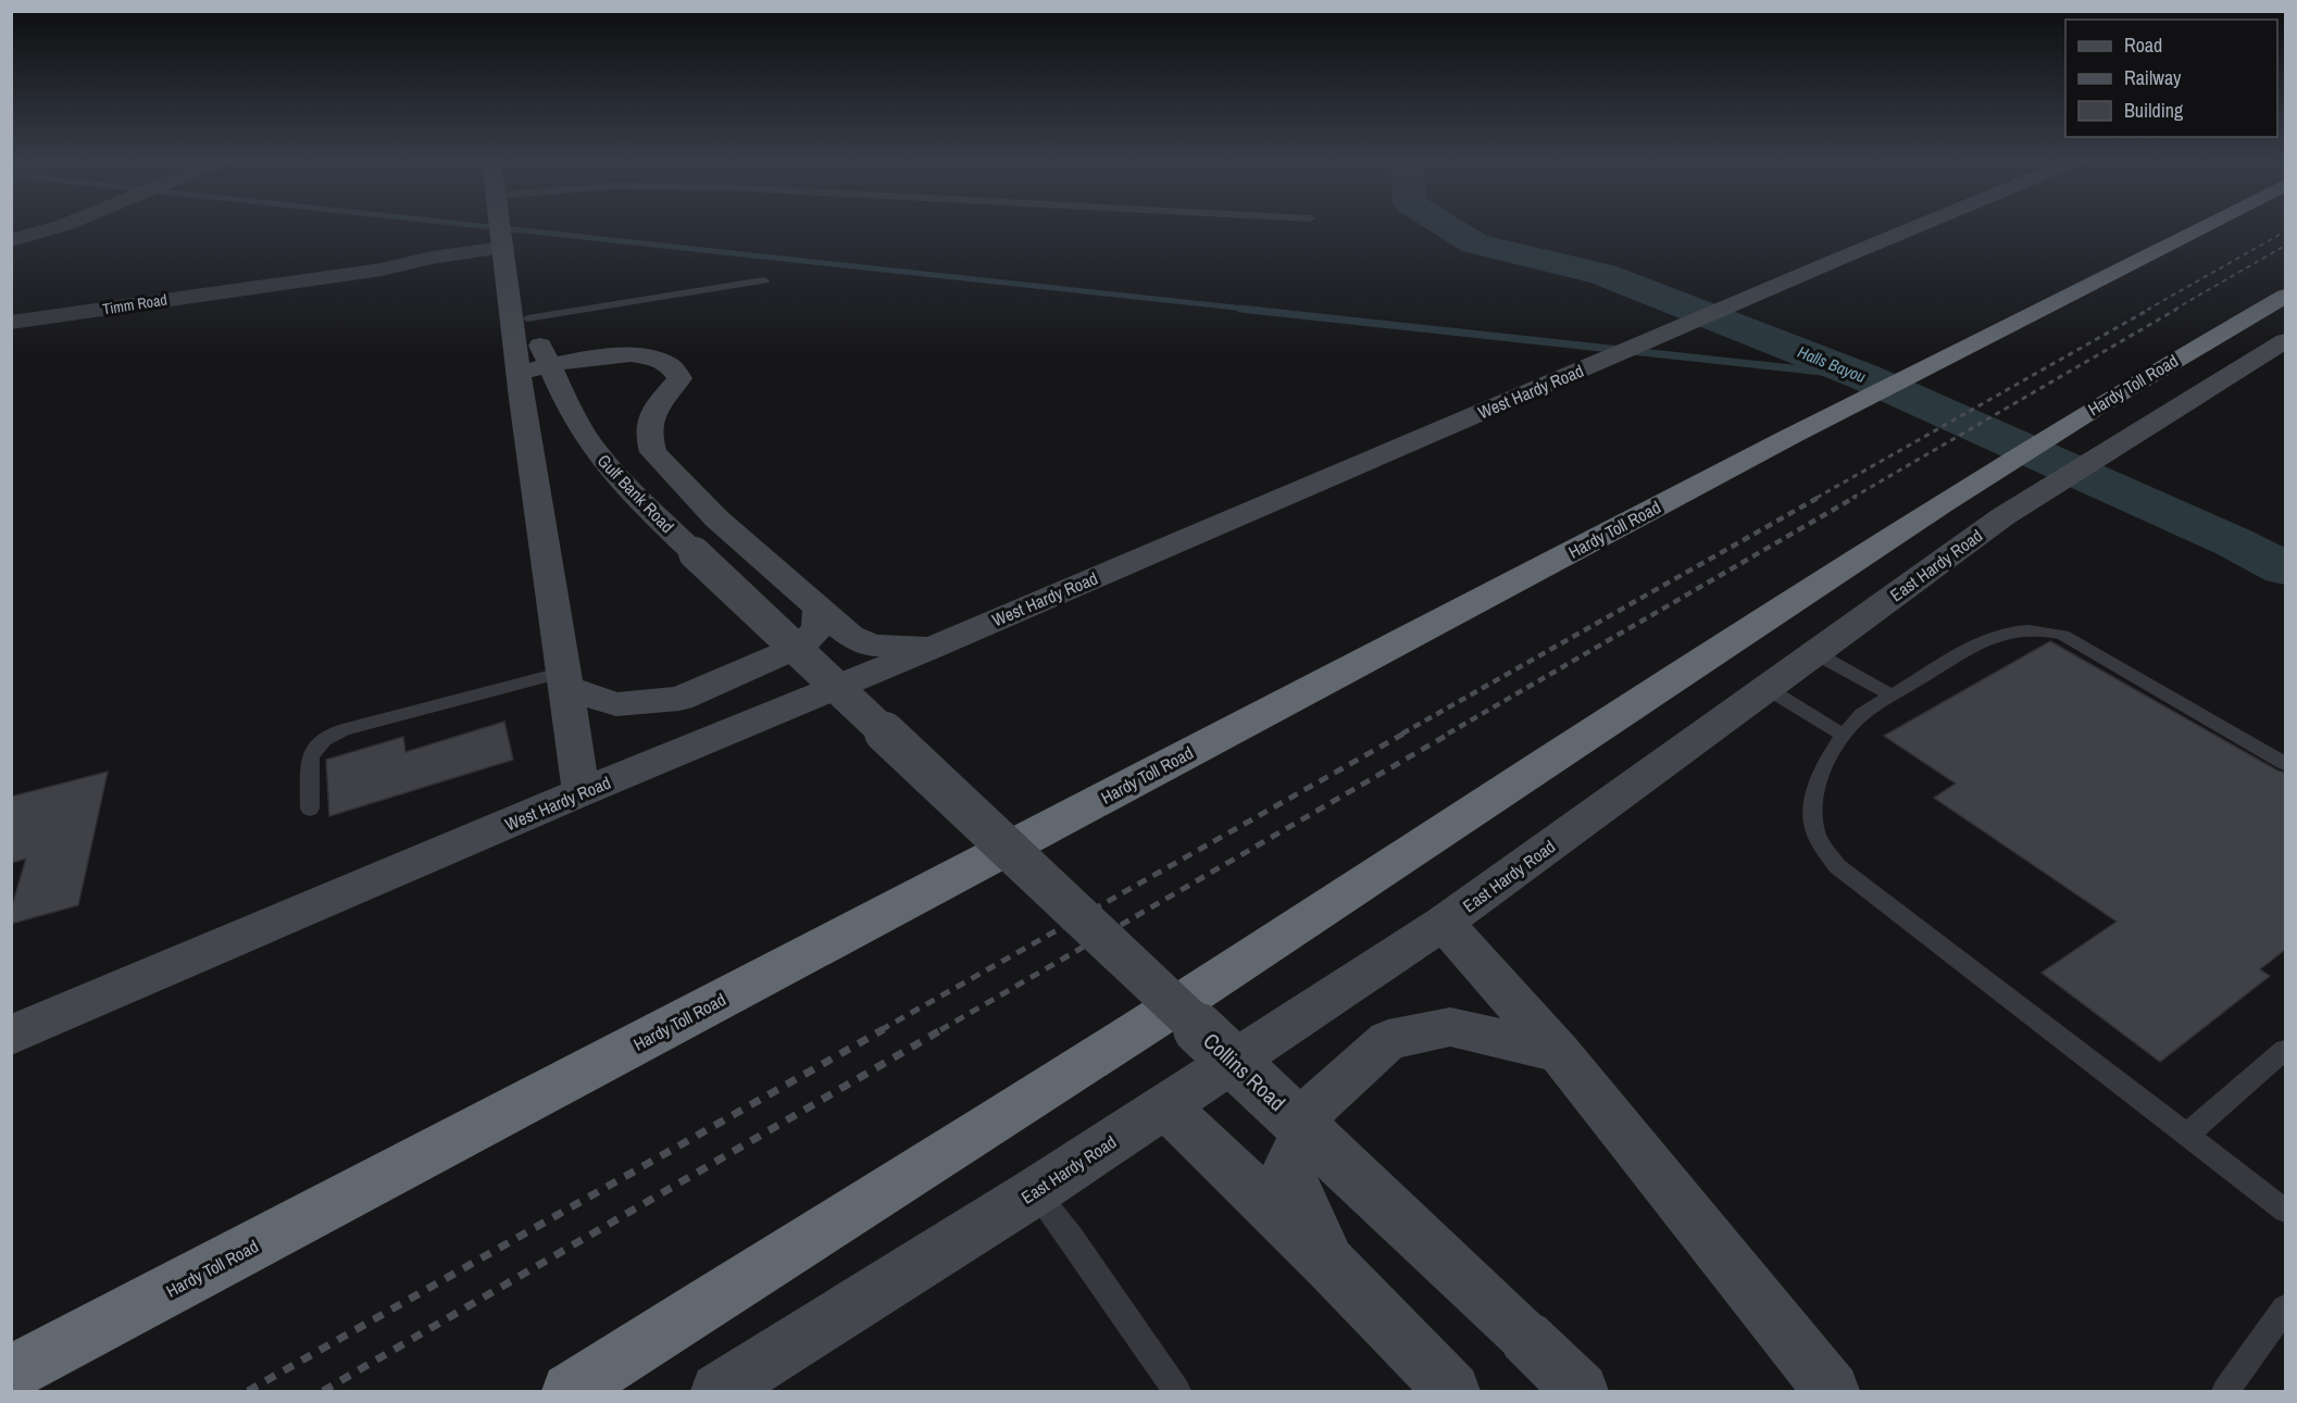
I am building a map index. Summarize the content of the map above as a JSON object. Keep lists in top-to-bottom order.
{
  "streets": {
    "highway": ["Hardy Toll Road"],
    "main road": [
      "West Hardy Road",
      "Gulf Bank Road",
      "East Hardy Road",
      "Collins Road"
    ],
    "street": ["Timm Road"]
  },
  "crossings": [
    ["Timm Road", "Gulf Bank Road"],
    ["Gulf Bank Road", "Collins Road"]
  ],
  "water": ["Halls Bayou"],
  "legend": ["Road", "Railway", "Building"]
}
